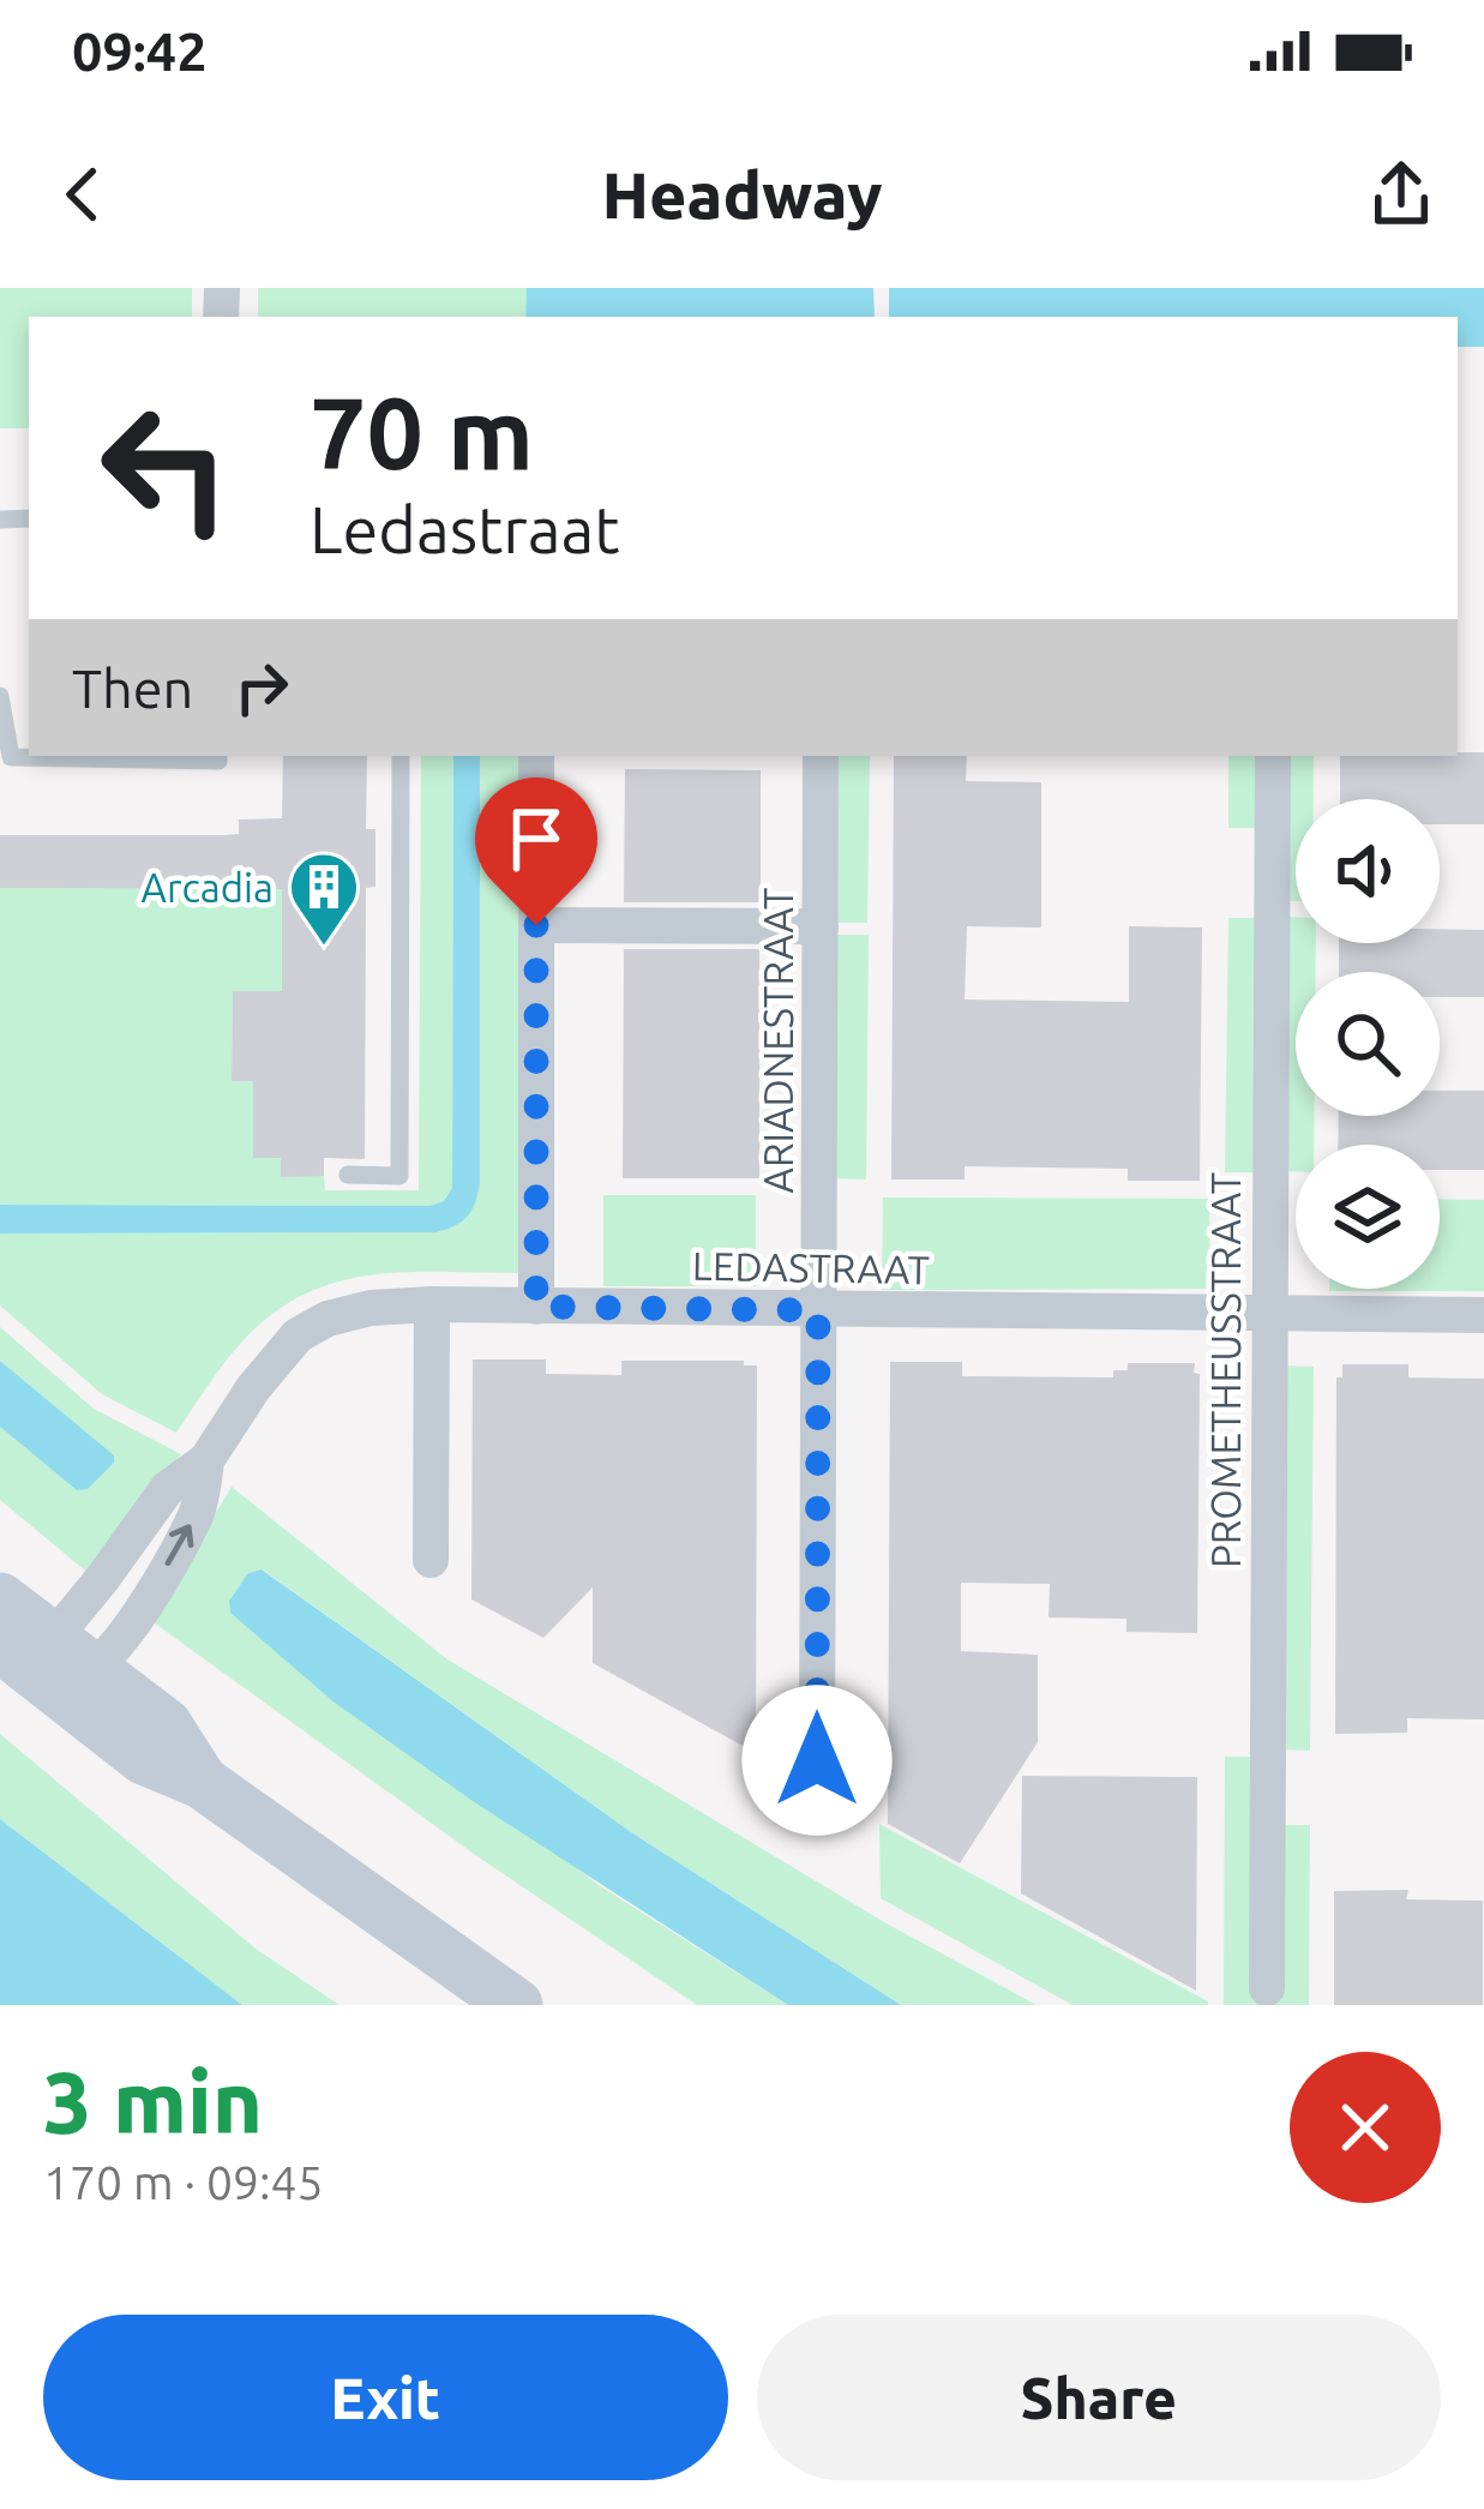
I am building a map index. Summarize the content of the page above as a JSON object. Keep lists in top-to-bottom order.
{
  "streets": {
    "street": ["ARIADNESTRAAT", "LEDASTRAAT", "PROMETHEUSSTRAAT"]
  },
  "crossings": [
    ["ARIADNESTRAAT", "LEDASTRAAT"],
    ["LEDASTRAAT", "PROMETHEUSSTRAAT"]
  ],
  "places": {
    "building": ["Arcadia"]
  },
  "page": {
    "status": "09:42",
    "header": "Headway",
    "turn": ["70 m", "Ledastraat"],
    "then": "Then",
    "heading": ["3 min", "170 m · 09:45"],
    "buttons": ["Exit", "Share"]
  }
}
